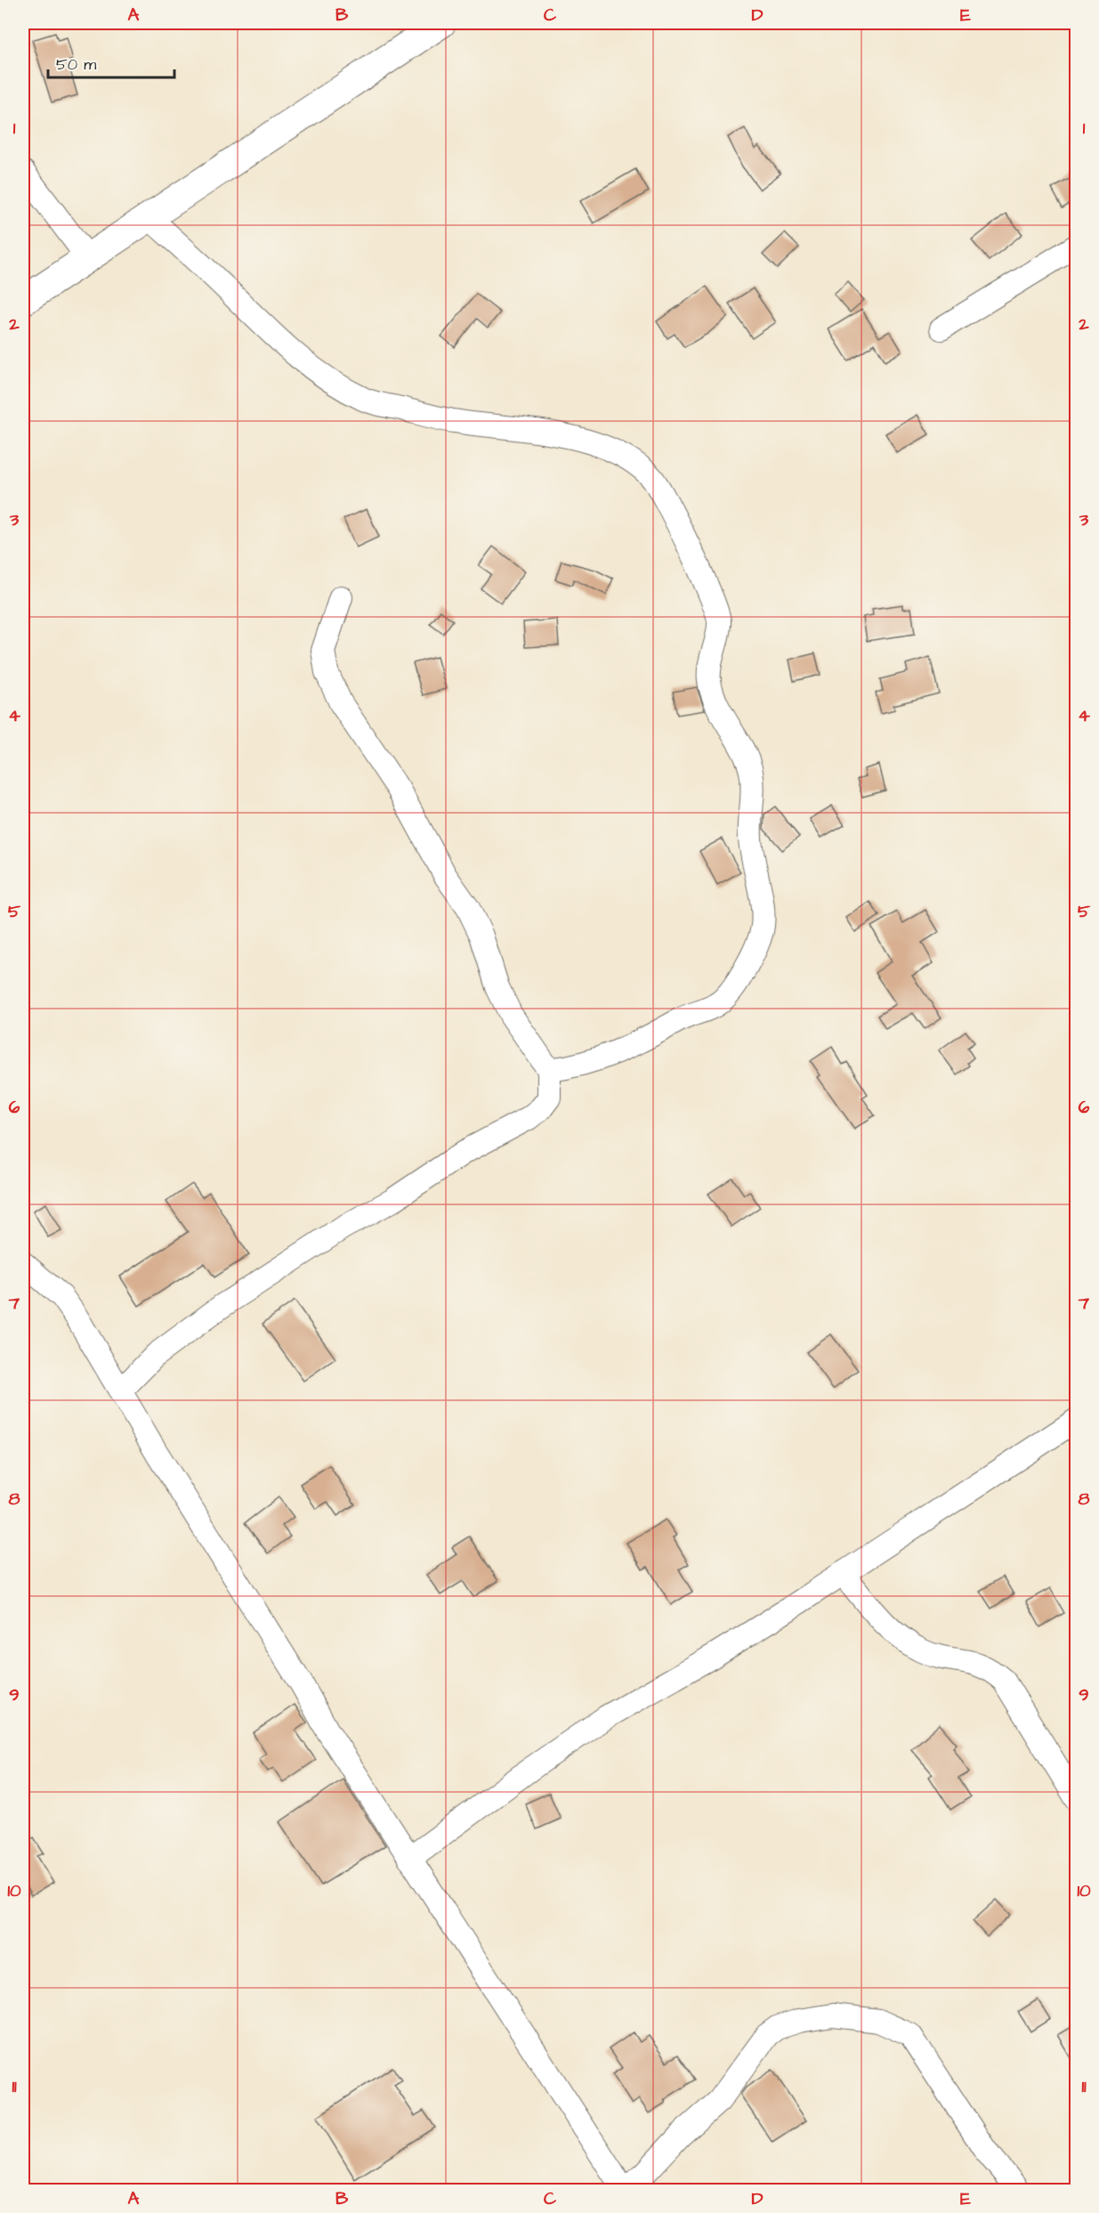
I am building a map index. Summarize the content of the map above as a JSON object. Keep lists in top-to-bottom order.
{
  "scale_bar": "50 m",
  "grid": {
    "columns": [
      "A",
      "B",
      "C",
      "D",
      "E"
    ],
    "rows": [
      "1",
      "2",
      "3",
      "4",
      "5",
      "6",
      "7",
      "8",
      "9",
      "10",
      "11"
    ]
  }
}
